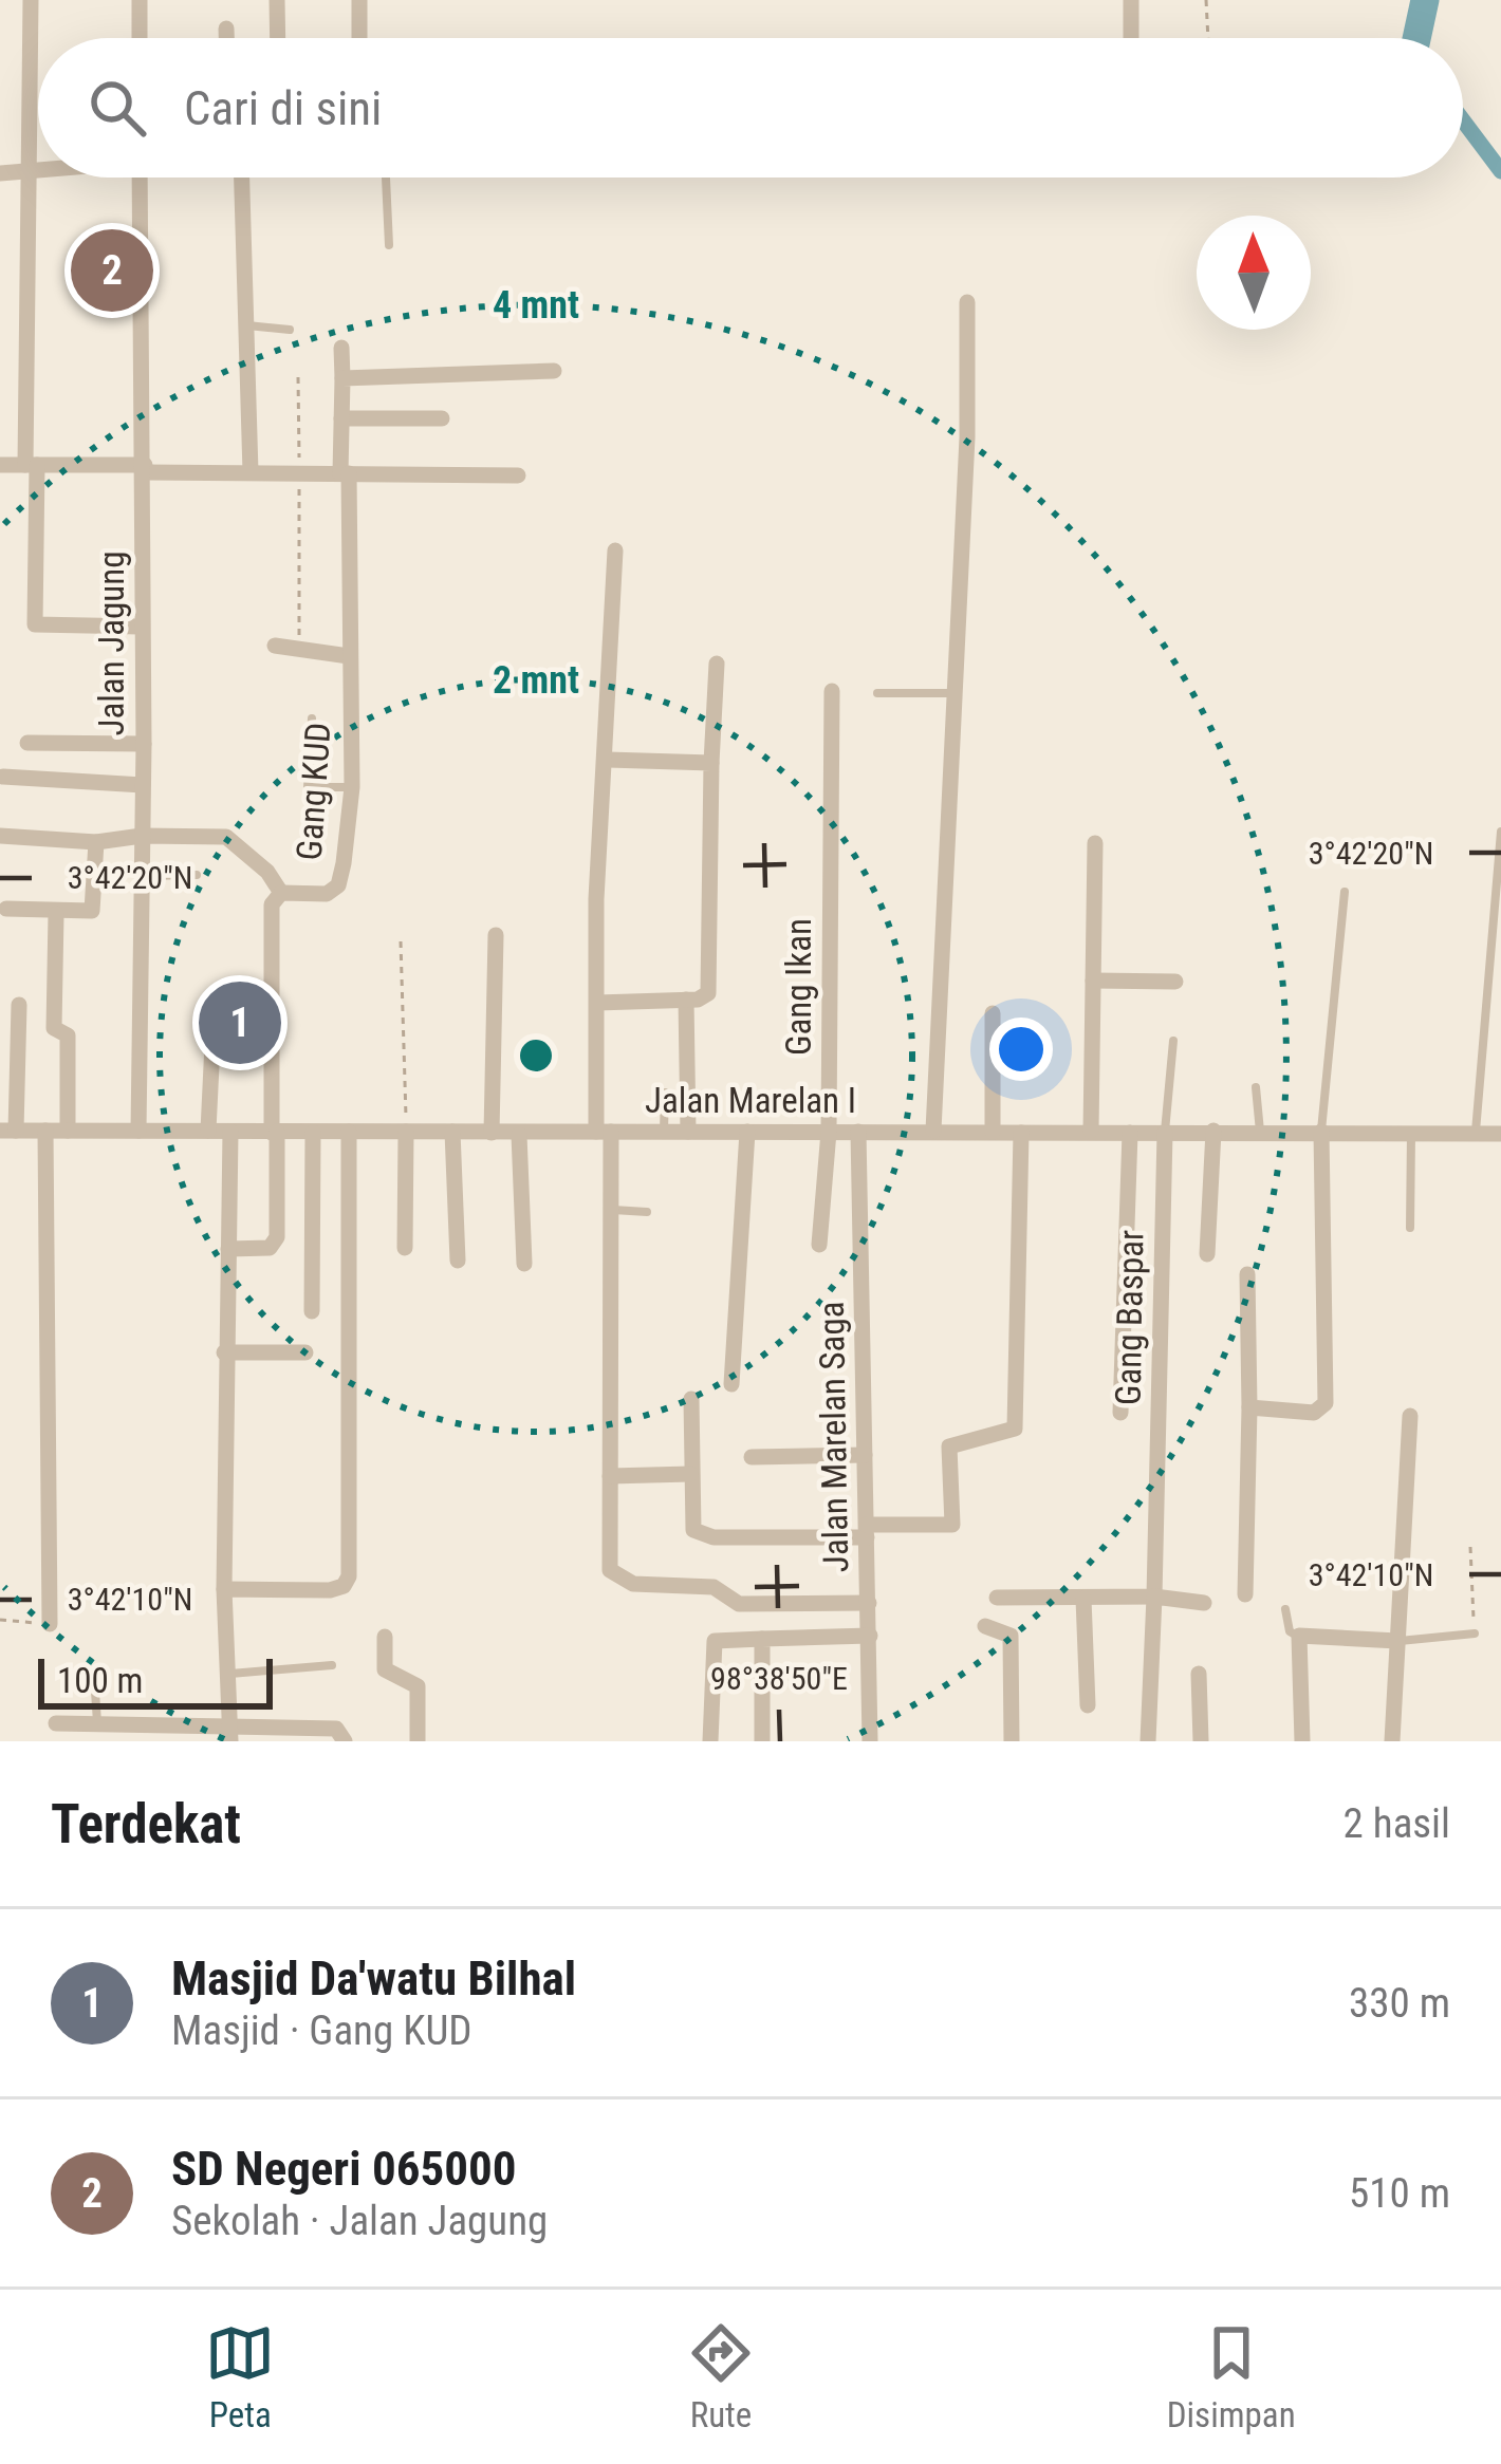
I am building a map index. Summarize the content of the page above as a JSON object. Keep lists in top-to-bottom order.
{
  "streets": {
    "street": [
      "Jalan Jagung",
      "Gang KUD",
      "Gang Ikan",
      "Jalan Marelan I",
      "Gang Baspar",
      "Jalan Marelan Saga"
    ]
  },
  "crossings": [
    ["Jalan Jagung", "Jalan Marelan I"],
    ["Gang KUD", "Jalan Marelan I"],
    ["Gang Ikan", "Jalan Marelan I"],
    ["Jalan Marelan I", "Gang Baspar"],
    ["Jalan Marelan I", "Jalan Marelan Saga"]
  ],
  "scale_bar": "100 m",
  "north": "top",
  "page": {
    "search": "Cari di sini",
    "pins": ["2", "1"],
    "scale": "100 m",
    "heading": ["Terdekat", "2 hasil"],
    "list": [
      {
        "mark": "1",
        "name": "Masjid Da'watu Bilhal",
        "note": "Masjid · Gang KUD",
        "value": "330 m"
      },
      {
        "mark": "2",
        "name": "SD Negeri 065000",
        "note": "Sekolah · Jalan Jagung",
        "value": "510 m"
      }
    ],
    "nav": ["Peta", "Rute", "Disimpan"]
  },
  "coordinates": ["3°42'20\"N", "3°42'10\"N", "98°38'50\"E"],
  "rings": ["4 mnt", "2 mnt"]
}
